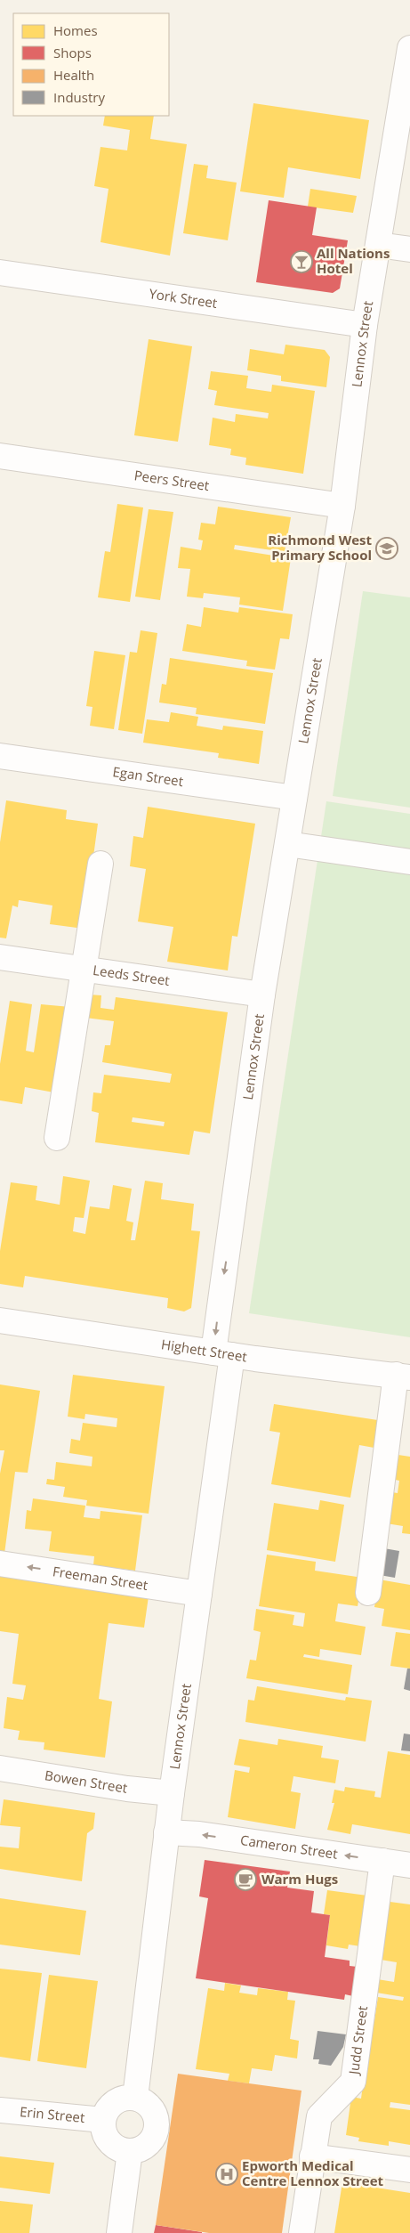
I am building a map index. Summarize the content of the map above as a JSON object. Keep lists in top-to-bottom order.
{
  "streets": {
    "street": [
      "York Street",
      "Lennox Street",
      "Peers Street",
      "Egan Street",
      "Leeds Street",
      "Highett Street",
      "Freeman Street",
      "Bowen Street",
      "Cameron Street",
      "Judd Street",
      "Erin Street"
    ]
  },
  "crossings": [
    ["York Street", "Lennox Street"],
    ["Lennox Street", "Peers Street"],
    ["Lennox Street", "Egan Street"],
    ["Lennox Street", "Leeds Street"],
    ["Lennox Street", "Highett Street"],
    ["Lennox Street", "Freeman Street"],
    ["Lennox Street", "Bowen Street"],
    ["Lennox Street", "Cameron Street"],
    ["Lennox Street", "Erin Street"],
    ["Cameron Street", "Judd Street"]
  ],
  "one_way": ["Freeman Street", "Cameron Street"],
  "places": {
    "bar": ["All Nations Hotel"],
    "school or university": ["Richmond West Primary School"],
    "cafe": ["Warm Hugs"],
    "hospital": ["Epworth Medical Centre Lennox Street"]
  },
  "legend": [
    "Homes",
    "Shops",
    "Health",
    "Industry"
  ]
}
